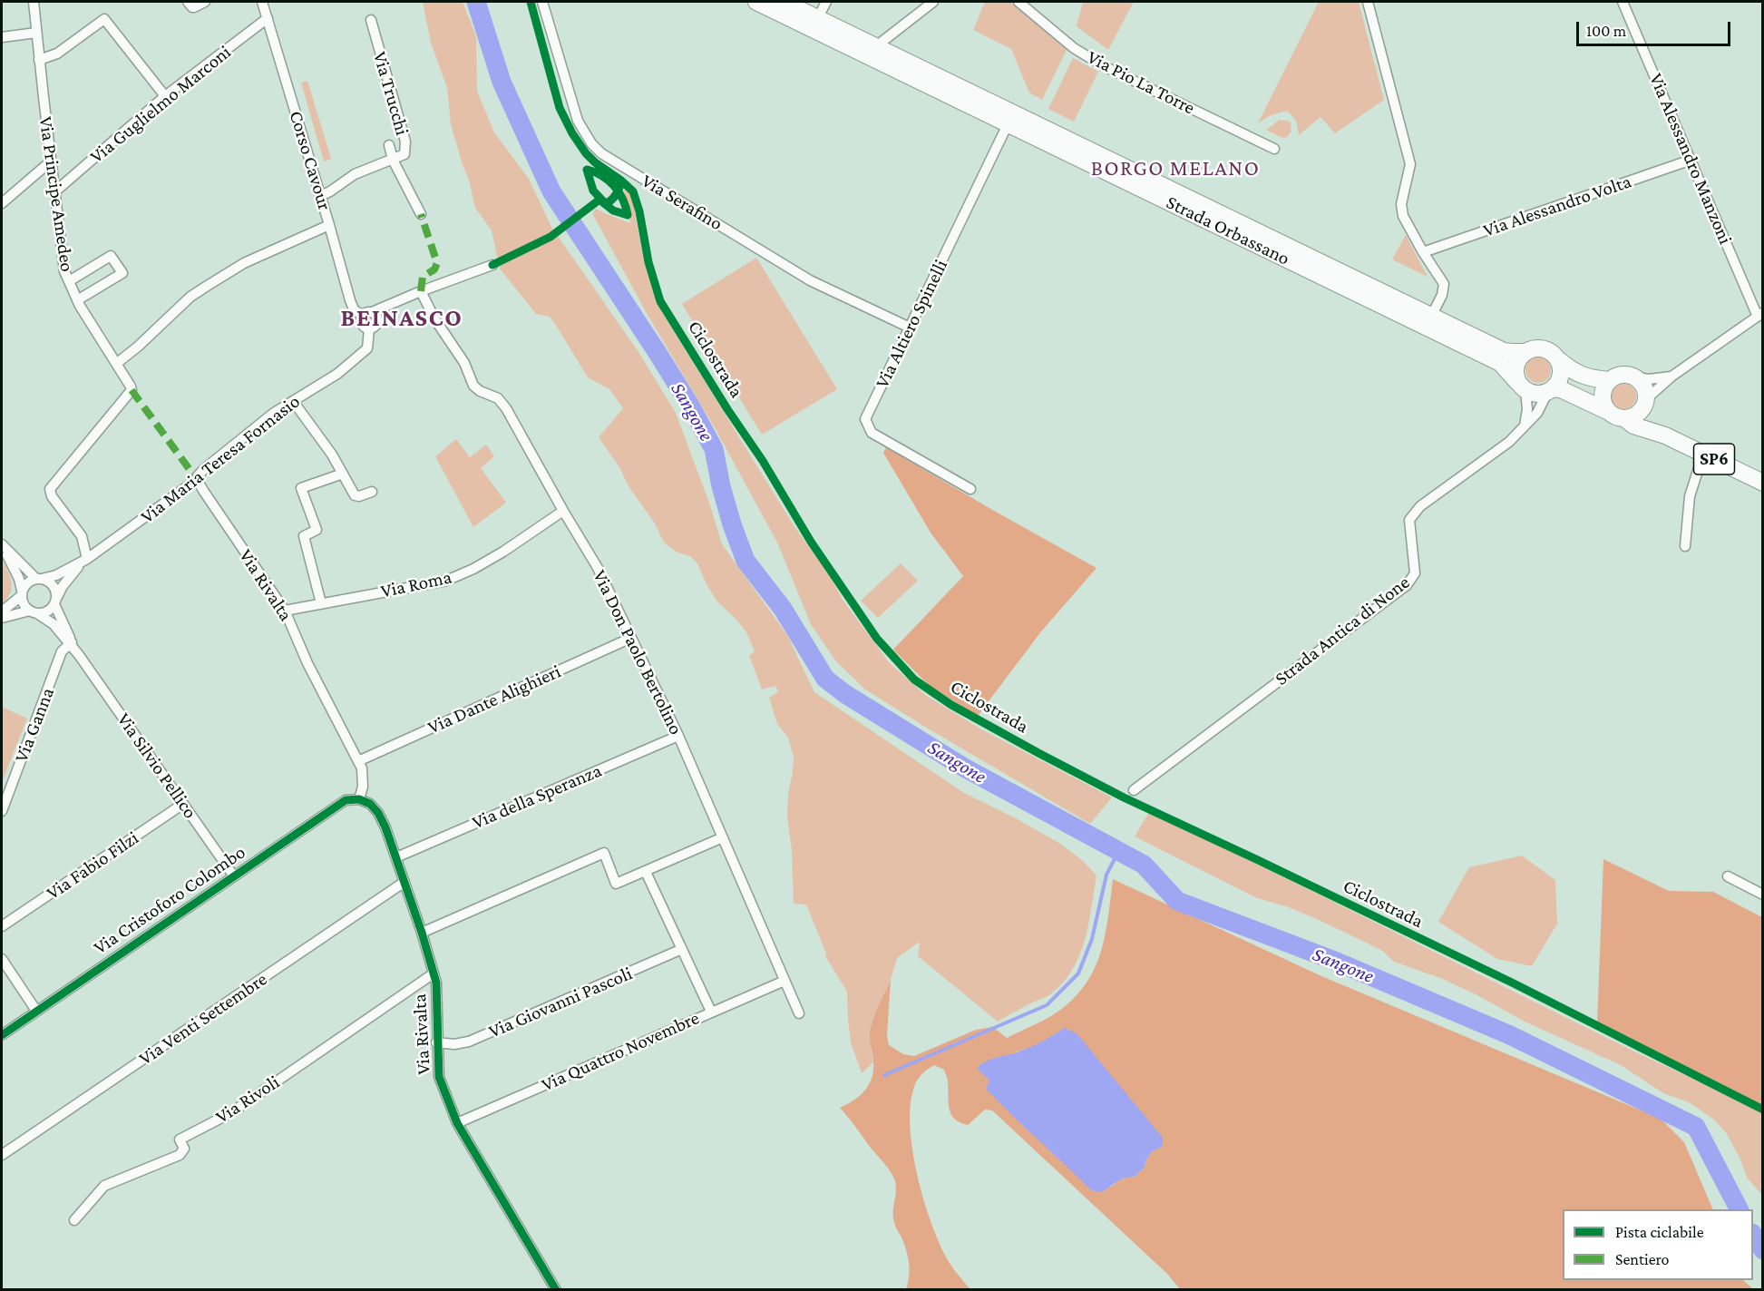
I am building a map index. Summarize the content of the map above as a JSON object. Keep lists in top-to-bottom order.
{
  "streets": {
    "main road": ["Strada Orbassano", "SP6"],
    "street": [
      "Via Pio La Torre",
      "Via Trucchi",
      "Via Guglielmo Marconi",
      "Via Alessandro Manzoni",
      "Corso Cavour",
      "Via Principe Amedeo",
      "Via Serafino",
      "Via Alessandro Volta",
      "Via Altiero Spinelli",
      "Via Maria Teresa Fornasio",
      "Via Roma",
      "Via Rivalta",
      "Strada Antica di None",
      "Via Don Paolo Bertolino",
      "Via Dante Alighieri",
      "Via Ganna",
      "Via Silvio Pellico",
      "Via della Speranza",
      "Via Fabio Filzi",
      "Via Cristoforo Colombo",
      "Via Giovanni Pascoli",
      "Via Venti Settembre",
      "Via Quattro Novembre",
      "Via Rivoli"
    ],
    "cycle path": ["Ciclostrada"]
  },
  "crossings": [
    ["Via Trucchi", "Corso Cavour"],
    ["Via Guglielmo Marconi", "Corso Cavour"],
    ["Via Guglielmo Marconi", "Via Principe Amedeo"],
    ["Via Alessandro Manzoni", "Via Alessandro Volta"],
    ["Corso Cavour", "Via Maria Teresa Fornasio"],
    ["Via Principe Amedeo", "Via Maria Teresa Fornasio"],
    ["Via Serafino", "Via Altiero Spinelli"],
    ["Strada Orbassano", "Via Altiero Spinelli"],
    ["Strada Orbassano", "Strada Antica di None"],
    ["Via Maria Teresa Fornasio", "Via Rivalta"],
    ["Via Maria Teresa Fornasio", "Via Silvio Pellico"],
    ["Via Roma", "Via Rivalta"],
    ["Via Roma", "Via Don Paolo Bertolino"],
    ["Via Rivalta", "Via Dante Alighieri"],
    ["Via Rivalta", "Via della Speranza"],
    ["Via Rivalta", "Via Cristoforo Colombo"],
    ["Via Rivalta", "Via Giovanni Pascoli"],
    ["Via Rivalta", "Via Venti Settembre"],
    ["Via Rivalta", "Via Quattro Novembre"],
    ["Via Rivalta", "Via Rivoli"],
    ["Via Don Paolo Bertolino", "Via Dante Alighieri"],
    ["Via Don Paolo Bertolino", "Via della Speranza"],
    ["Via Don Paolo Bertolino", "Via Quattro Novembre"],
    ["Via Ganna", "Via Silvio Pellico"],
    ["Via Silvio Pellico", "Via Fabio Filzi"],
    ["Via Silvio Pellico", "Via Cristoforo Colombo"]
  ],
  "districts": ["BORGO MELANO", "BEINASCO"],
  "water": ["Sangone"],
  "legend": ["Pista ciclabile", "Sentiero"],
  "scale_bar": "100 m"
}
